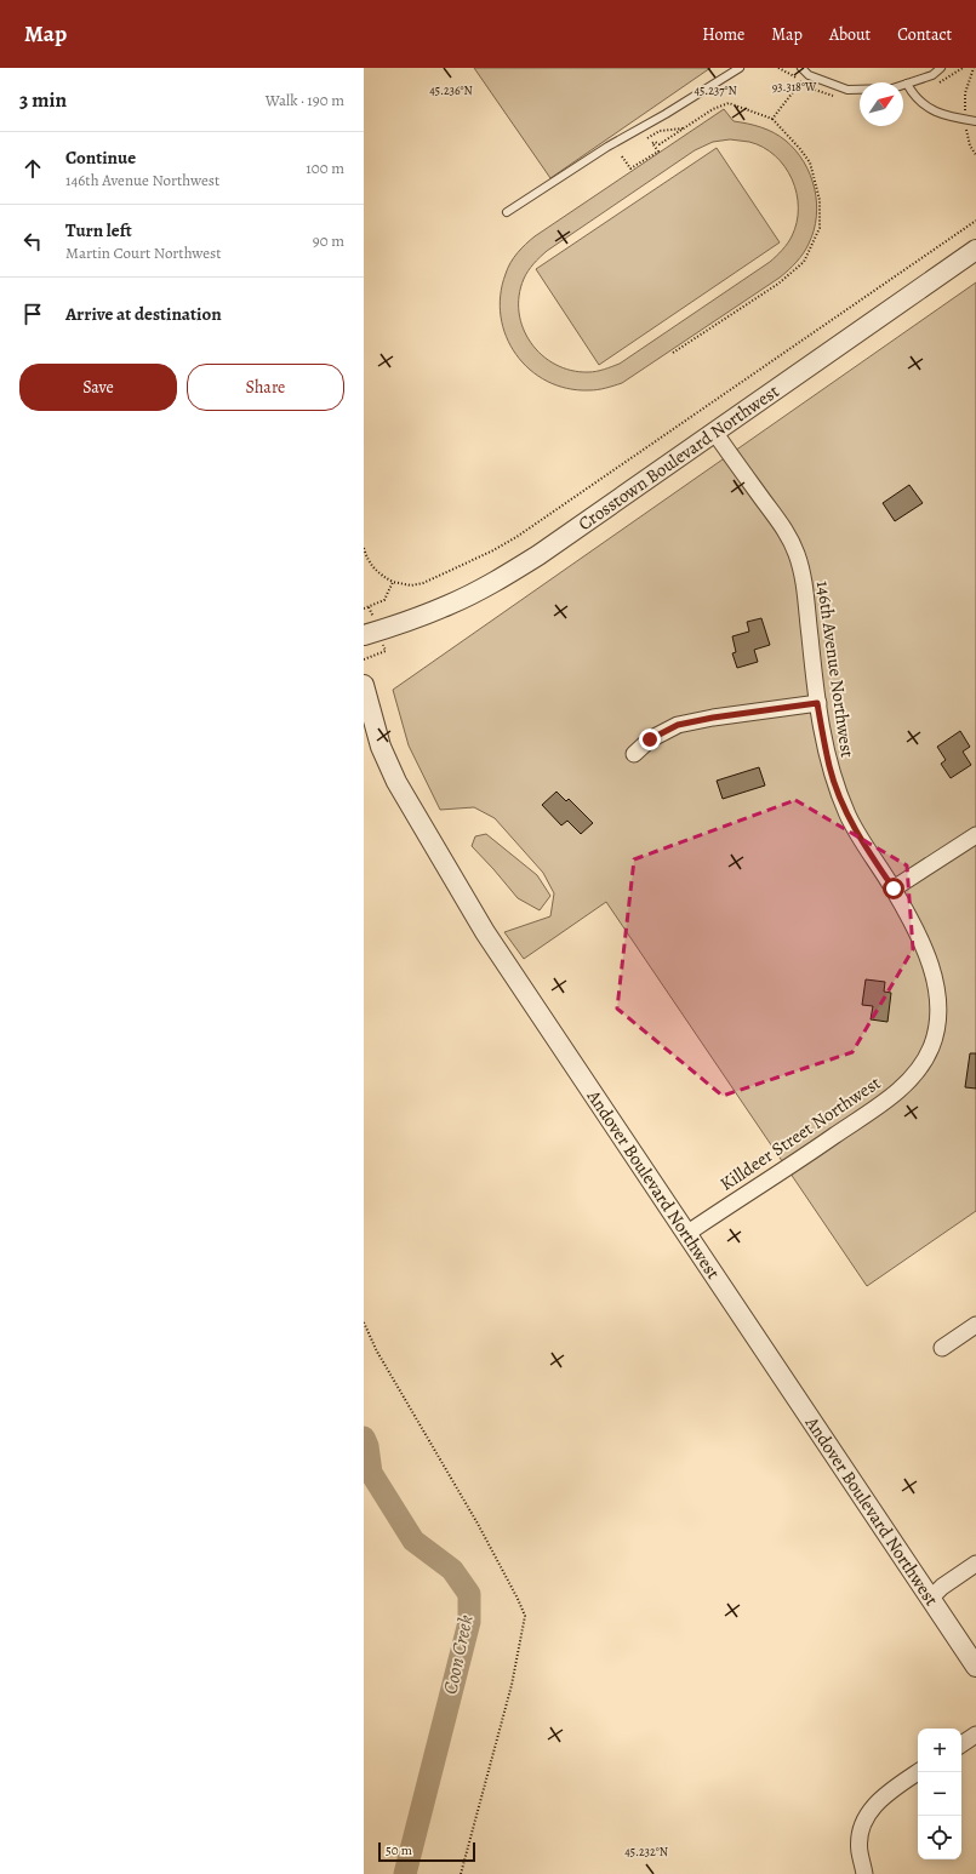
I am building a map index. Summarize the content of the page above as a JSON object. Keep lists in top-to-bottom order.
{
  "streets": {
    "street": [
      "Crosstown Boulevard Northwest",
      "146th Avenue Northwest",
      "Killdeer Street Northwest",
      "Andover Boulevard Northwest"
    ]
  },
  "crossings": [
    ["Crosstown Boulevard Northwest", "146th Avenue Northwest"],
    ["146th Avenue Northwest", "Killdeer Street Northwest"],
    ["Killdeer Street Northwest", "Andover Boulevard Northwest"]
  ],
  "water": ["Coon Creek"],
  "scale_bar": "50 m",
  "north": "top right",
  "page": {
    "header": "Map",
    "nav": [
      "Home",
      "Map",
      "About",
      "Contact"
    ],
    "heading": ["3 min", "Walk · 190 m"],
    "list": [
      ["Continue", "146th Avenue Northwest", "100 m"],
      ["Turn left", "Martin Court Northwest", "90 m"],
      "Arrive at destination"
    ],
    "buttons": ["Save", "Share"],
    "map_buttons": ["+", "−"],
    "scale": "50 m"
  },
  "coordinates": [
    "93.318°W",
    "45.236°N",
    "45.237°N",
    "45.232°N"
  ]
}
